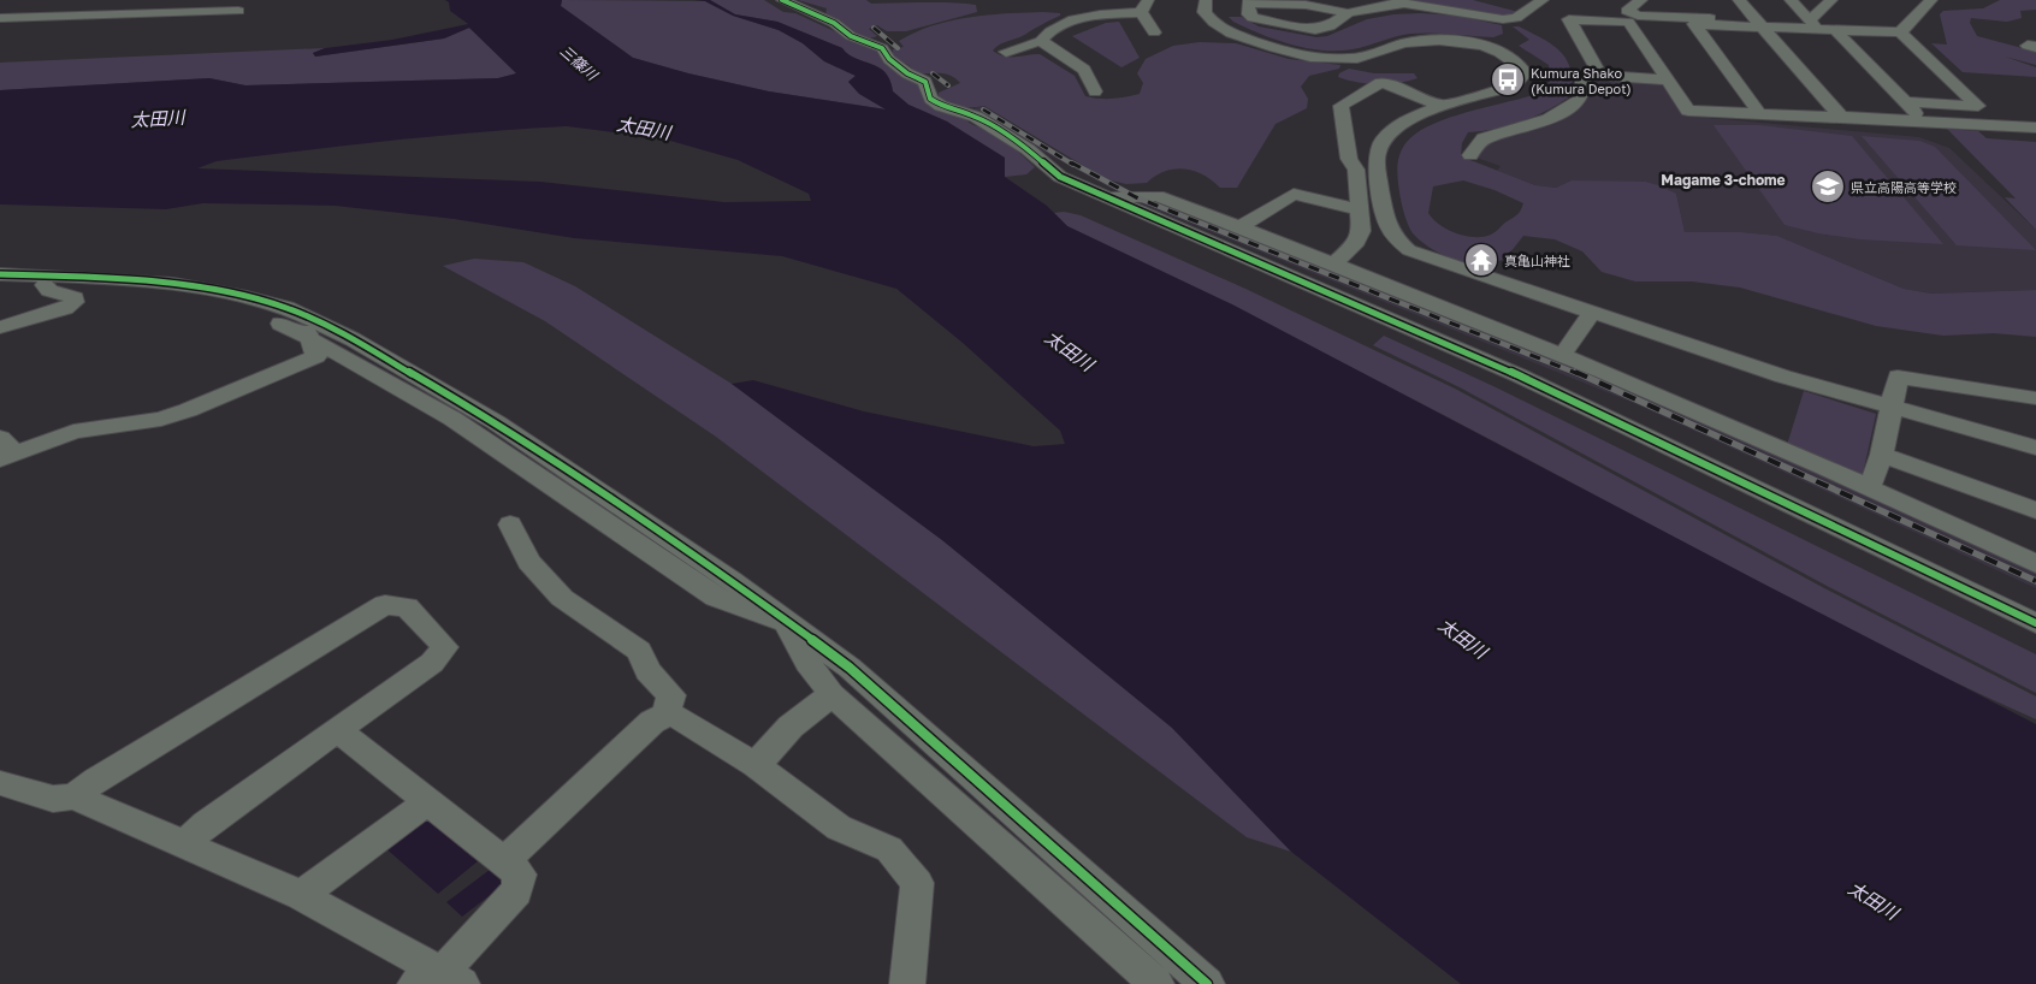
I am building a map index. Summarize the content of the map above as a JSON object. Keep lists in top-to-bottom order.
{
  "districts": ["Magame 3-chome"],
  "water": ["三篠川", "太田川"],
  "places": {
    "bus stop": ["Kumura Shako (Kumura Depot)"],
    "school or university": ["県立高陽高等学校"],
    "temple": ["真亀山神社"]
  }
}
